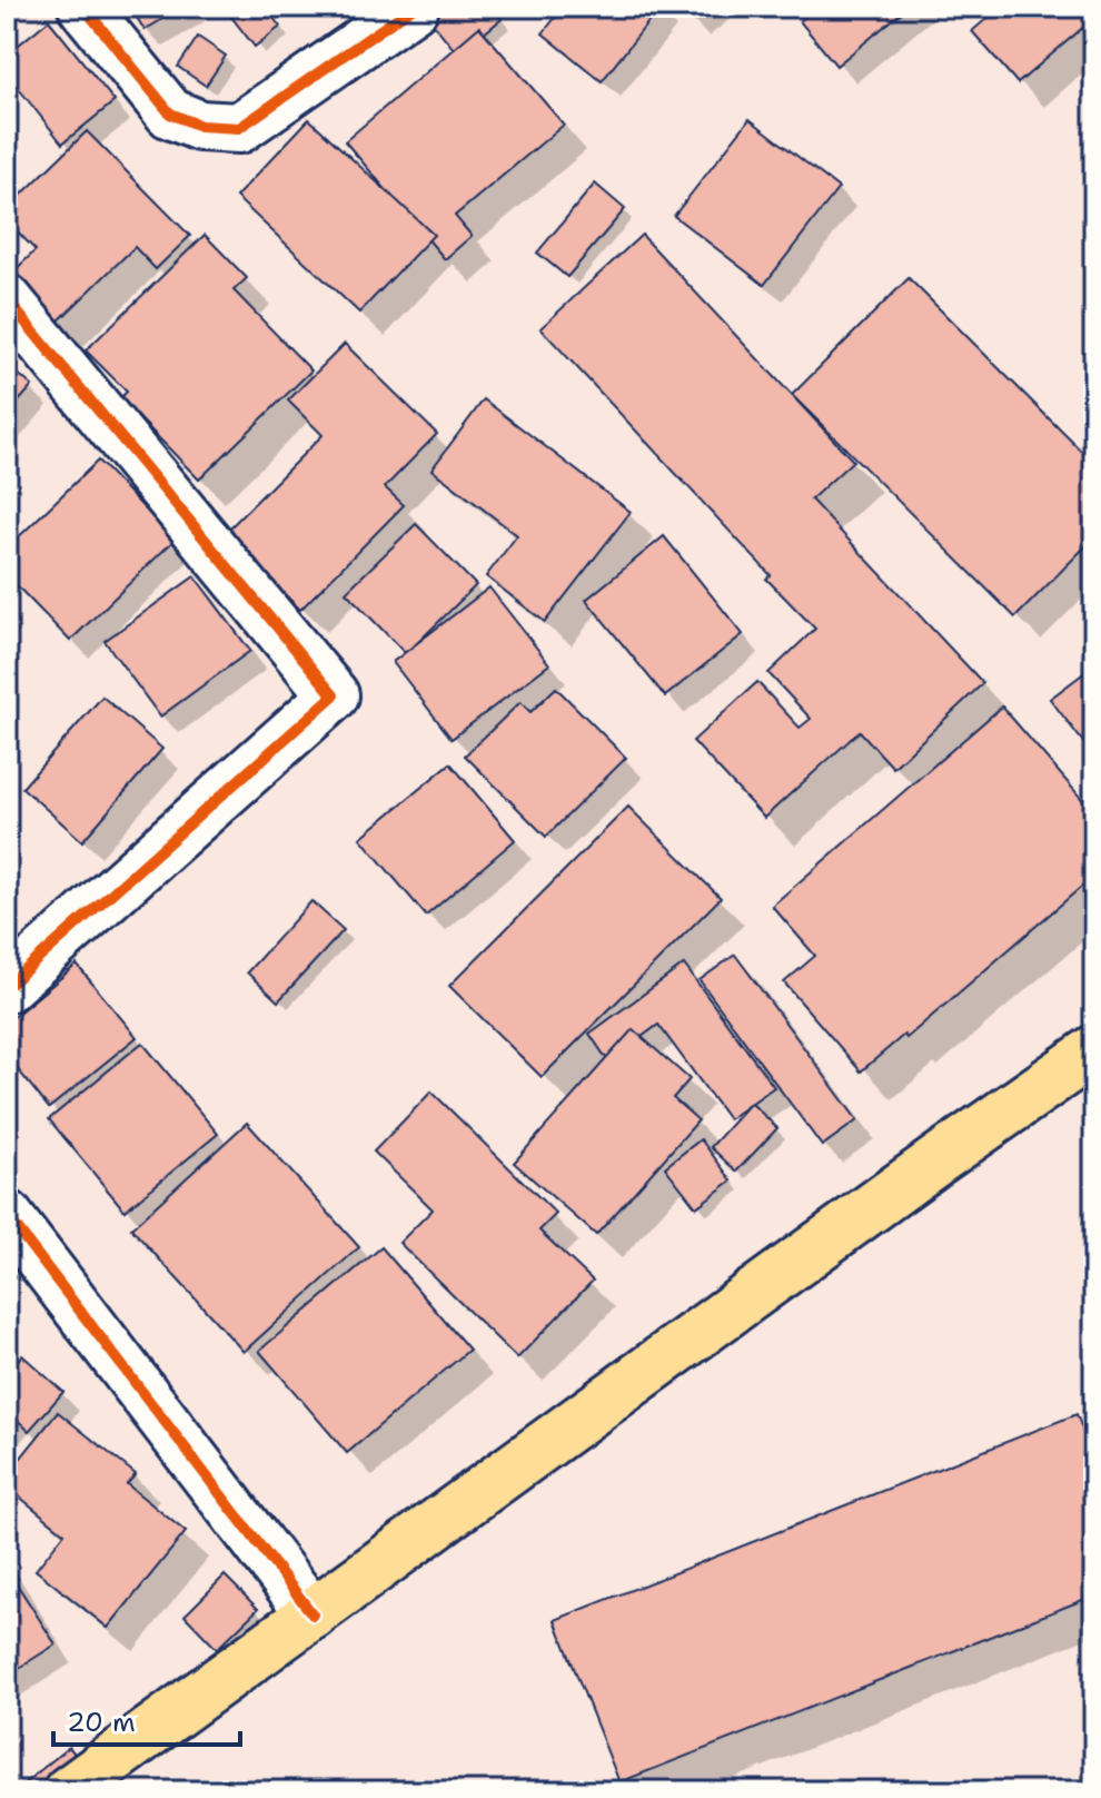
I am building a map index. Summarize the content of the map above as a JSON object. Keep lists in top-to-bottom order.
{
  "scale_bar": "20 m"
}
